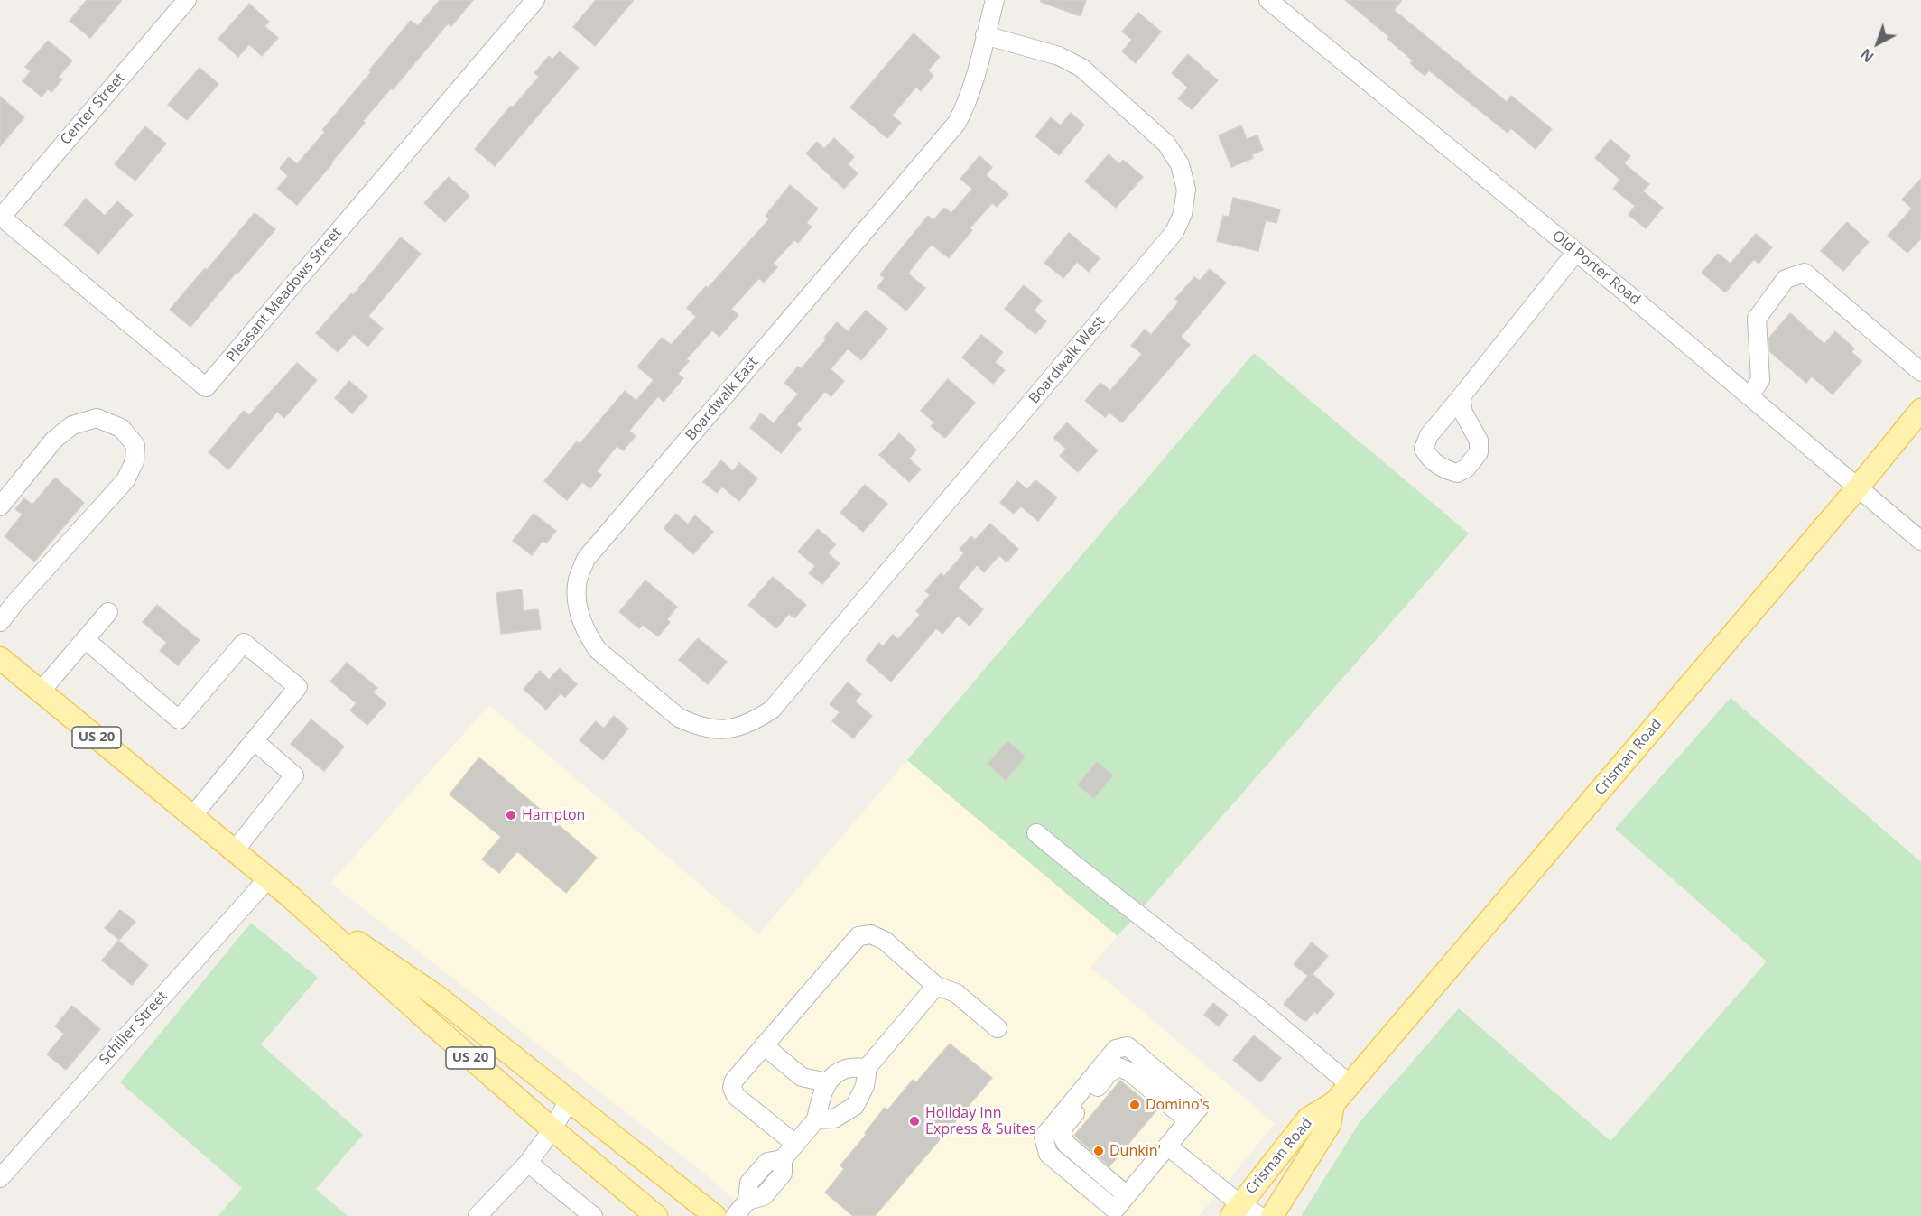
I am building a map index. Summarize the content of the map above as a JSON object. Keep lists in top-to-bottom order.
{
  "streets": {
    "main road": ["US 20", "Crisman Road"],
    "street": [
      "Center Street",
      "Old Porter Road",
      "Pleasant Meadows Street",
      "Boardwalk West",
      "Boardwalk East",
      "Schiller Street"
    ]
  },
  "crossings": [
    ["Center Street", "Pleasant Meadows Street"],
    ["Old Porter Road", "Crisman Road"],
    ["Boardwalk West", "Boardwalk East"],
    ["US 20", "Schiller Street"]
  ],
  "places": [
    "Hampton",
    "Domino's",
    "Holiday Inn Express & Suites",
    "Dunkin'"
  ],
  "north": "bottom left"
}
